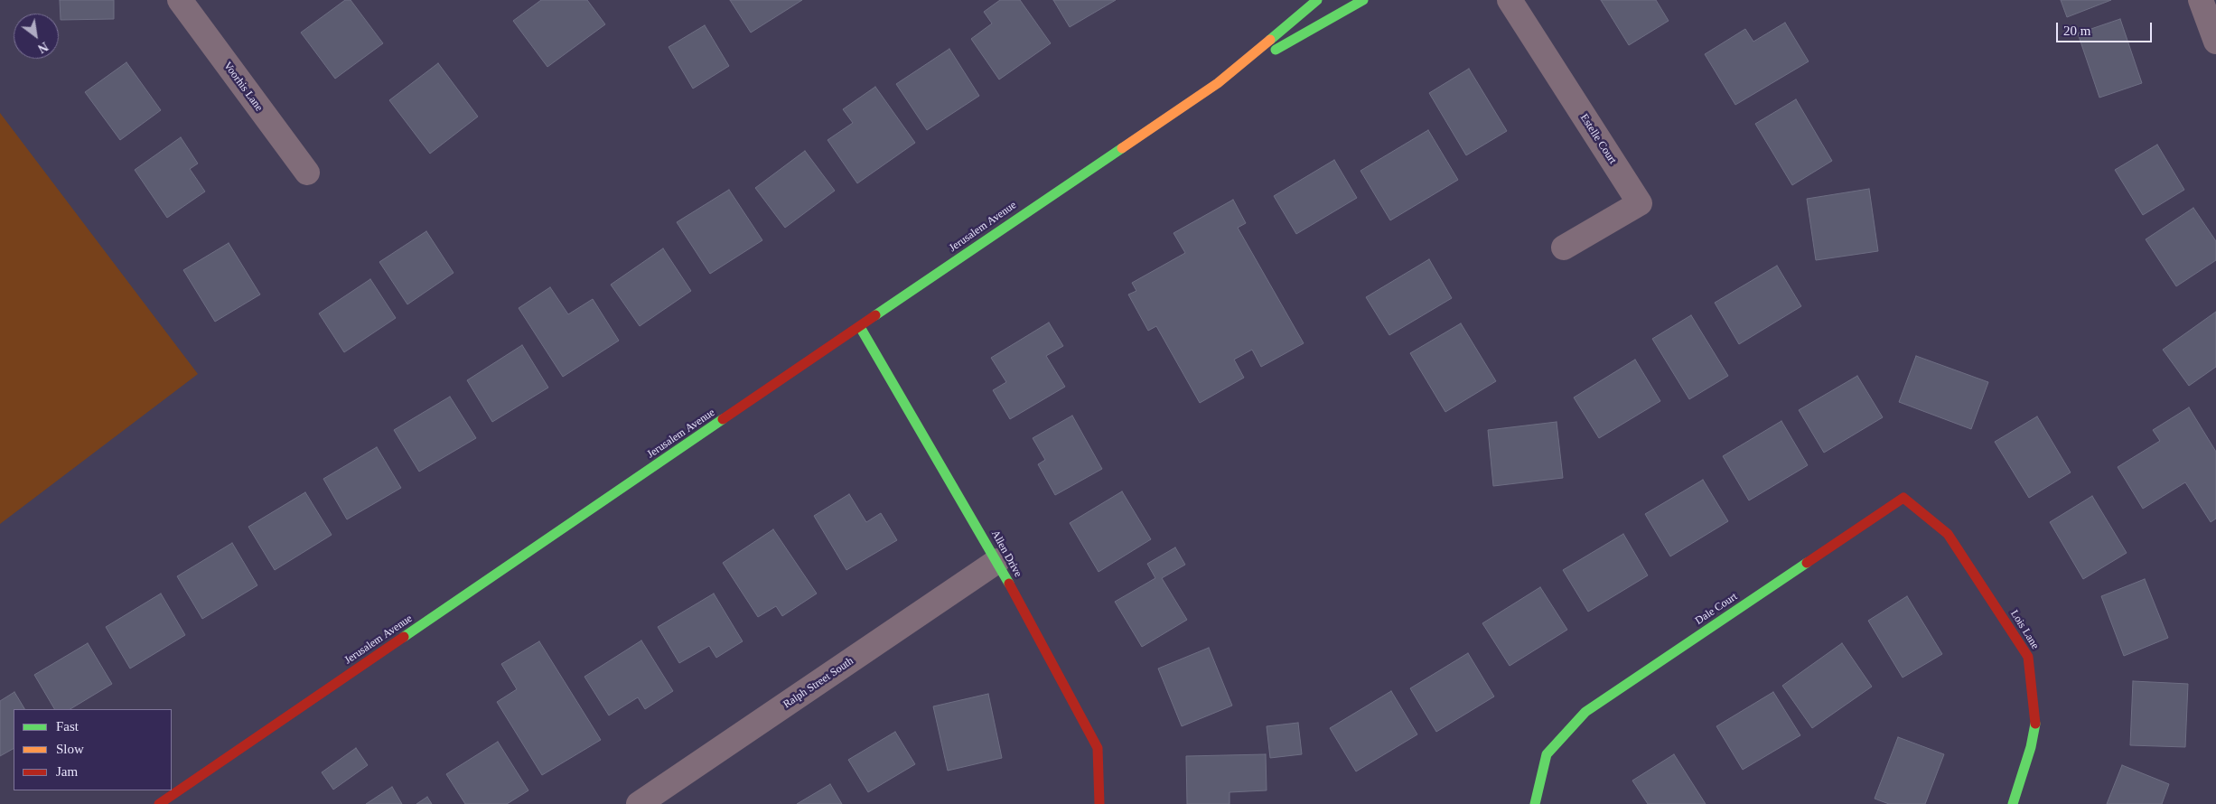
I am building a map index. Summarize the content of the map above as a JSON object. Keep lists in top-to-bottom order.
{
  "streets": {
    "main road": [
      "Jerusalem Avenue",
      "Allen Drive",
      "Dale Court",
      "Lois Lane"
    ],
    "street": ["Voorhis Lane", "Estelle Court", "Ralph Street South"]
  },
  "crossings": [
    ["Jerusalem Avenue", "Allen Drive"],
    ["Allen Drive", "Ralph Street South"],
    ["Dale Court", "Lois Lane"]
  ],
  "legend": ["Fast", "Slow", "Jam"],
  "scale_bar": "20 m",
  "north": "bottom right"
}
